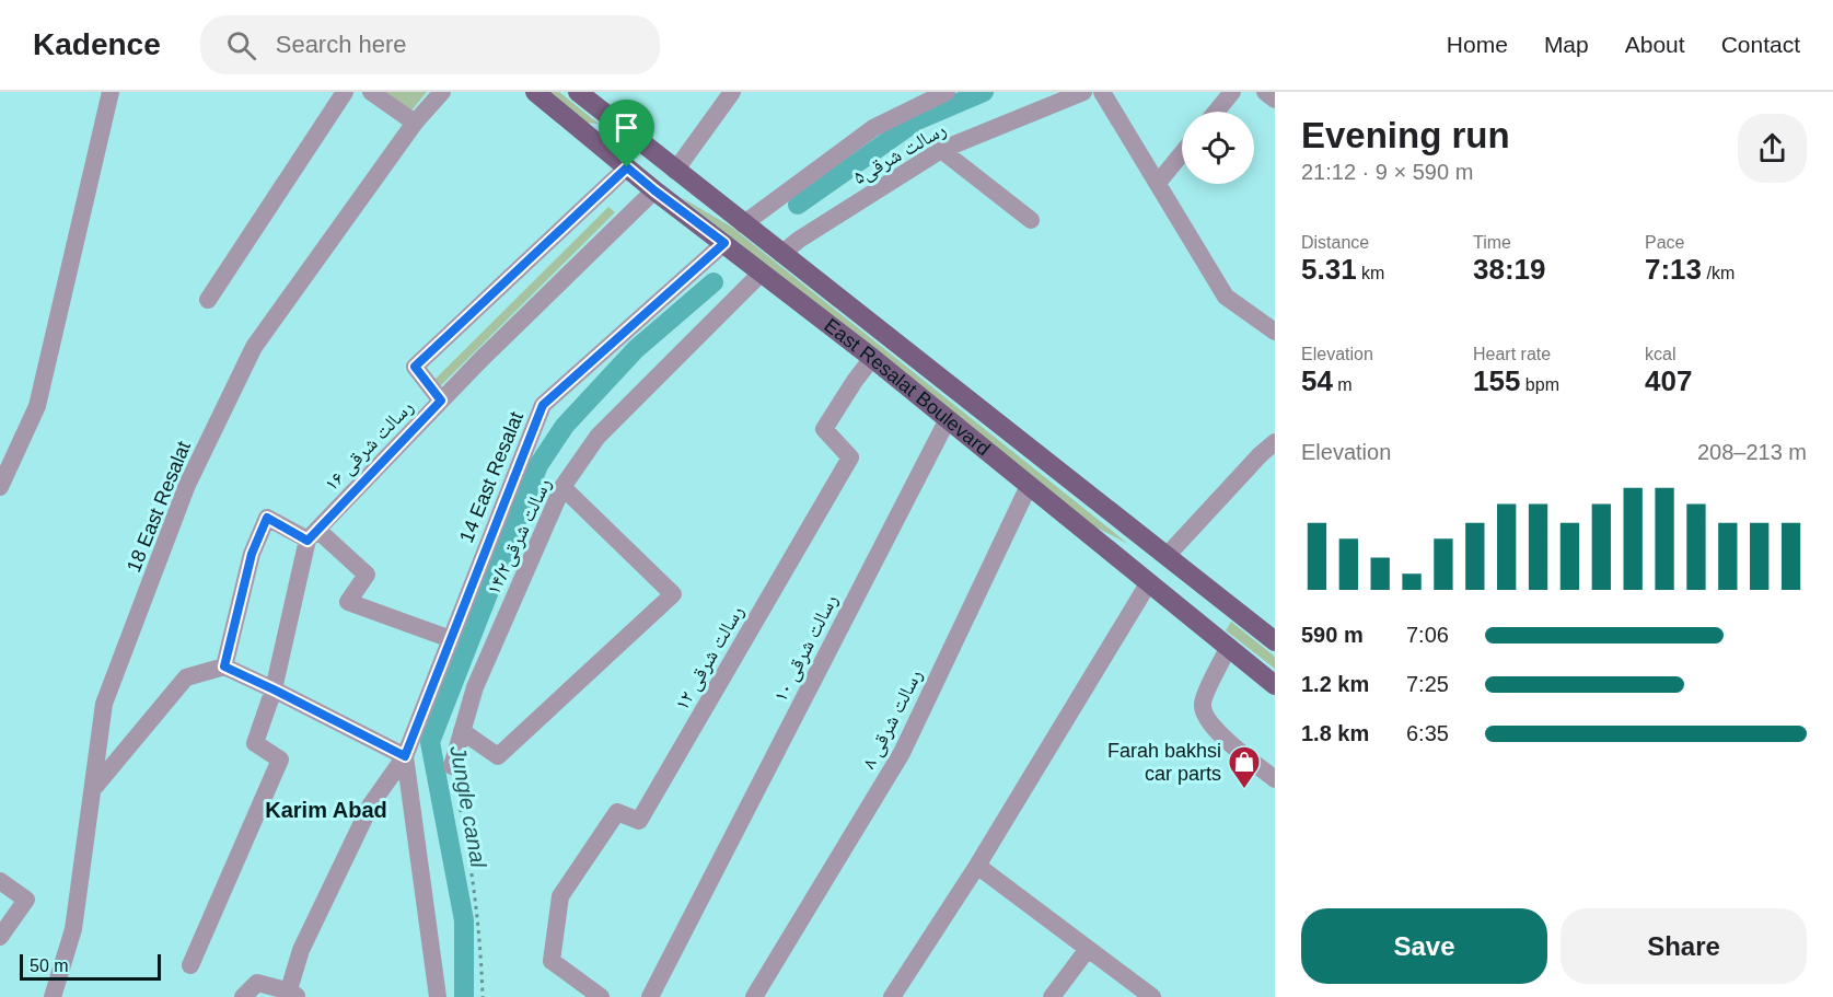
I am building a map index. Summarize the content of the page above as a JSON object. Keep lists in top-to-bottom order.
{
  "streets": {
    "main road": ["East Resalat Boulevard"],
    "street": [
      "رسالت شرقی۵",
      "رسالت شرقی ۱۶",
      "14 East Resalat",
      "18 East Resalat",
      "رسالت شرقی۱۴/۲",
      "رسالت شرقی ۱۰",
      "رسالت شرقی ۱۲",
      "رسالت شرقی ۸"
    ]
  },
  "crossings": [
    ["رسالت شرقی۵", "East Resalat Boulevard"],
    ["East Resalat Boulevard", "رسالت شرقی ۱۶"],
    ["East Resalat Boulevard", "14 East Resalat"],
    ["East Resalat Boulevard", "رسالت شرقی۱۴/۲"],
    ["East Resalat Boulevard", "رسالت شرقی ۱۰"],
    ["East Resalat Boulevard", "رسالت شرقی ۱۲"],
    ["East Resalat Boulevard", "رسالت شرقی ۸"]
  ],
  "districts": ["Karim Abad"],
  "water": ["Jungle canal"],
  "places": {
    "shop": ["Farah bakhsi car parts"]
  },
  "scale_bar": "50 m",
  "page": {
    "header": "Kadence",
    "search": "Search here",
    "nav": [
      "Home",
      "Map",
      "About",
      "Contact"
    ],
    "heading": ["Evening run", "21:12 · 9 × 590 m"],
    "stats": [
      ["Distance", "5.31 km"],
      ["Time", "38:19"],
      ["Pace", "7:13 /km"],
      ["Elevation", "54 m"],
      ["Heart rate", "155 bpm"],
      ["kcal", "407"]
    ],
    "chart": ["Elevation", "208–213 m"],
    "list": [
      {
        "name": "590 m",
        "note": "7:06"
      },
      {
        "name": "1.2 km",
        "note": "7:25"
      },
      {
        "name": "1.8 km",
        "note": "6:35"
      }
    ],
    "buttons": ["Save", "Share"],
    "scale": "50 m"
  }
}
